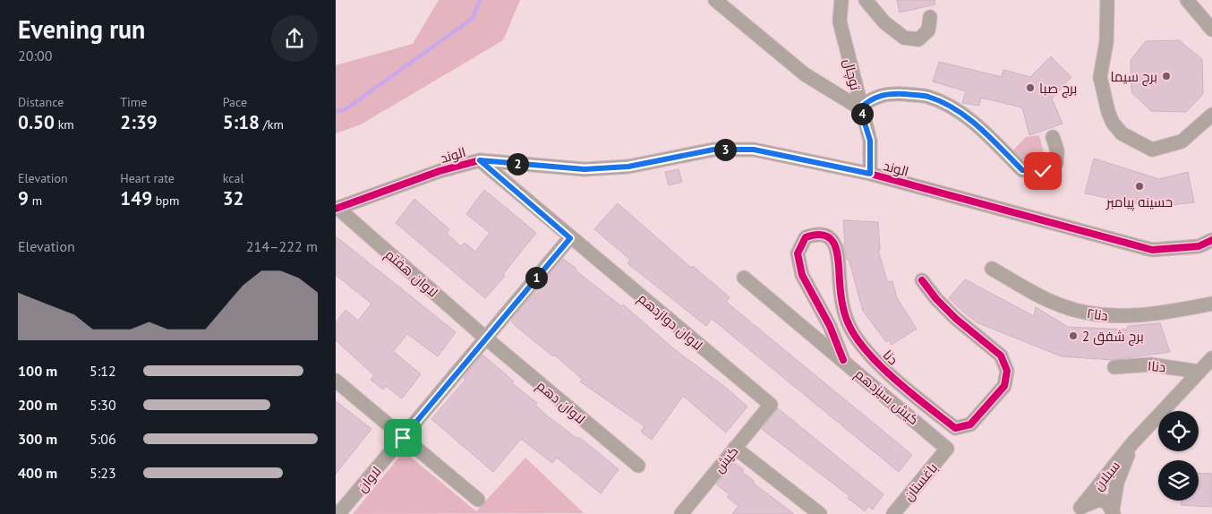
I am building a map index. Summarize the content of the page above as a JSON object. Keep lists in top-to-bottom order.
{
  "streets": {
    "street": [
      "توچال",
      "الوند",
      "لاوان هفتم",
      "دنا۲",
      "لاوان دوازدهم",
      "دنا",
      "دنا۱",
      "کیش سیزدهم",
      "لاوان دهم",
      "کیش",
      "سبلان",
      "لاوان",
      "باغستان"
    ]
  },
  "crossings": [
    ["توچال", "الوند"],
    ["الوند", "لاوان هفتم"],
    ["الوند", "لاوان دوازدهم"],
    ["لاوان هفتم", "لاوان دهم"],
    ["لاوان هفتم", "لاوان"],
    ["لاوان دوازدهم", "کیش"],
    ["لاوان دوازدهم", "لاوان"],
    ["دنا", "کیش سیزدهم"],
    ["دنا۱", "سبلان"],
    ["کیش سیزدهم", "باغستان"],
    ["لاوان دهم", "لاوان"]
  ],
  "places": [
    "برج سیما",
    "برج صبا",
    "حسینه پیامبر",
    "برج شفق 2"
  ],
  "page": {
    "heading": ["Evening run", "20:00"],
    "stats": [
      ["Distance", "0.50 km"],
      ["Time", "2:39"],
      ["Pace", "5:18 /km"],
      ["Elevation", "9 m"],
      ["Heart rate", "149 bpm"],
      ["kcal", "32"]
    ],
    "pins": [
      "4",
      "3",
      "2",
      "1"
    ],
    "chart": ["Elevation", "214–222 m"],
    "list": [
      {
        "name": "100 m",
        "note": "5:12"
      },
      {
        "name": "200 m",
        "note": "5:30"
      },
      {
        "name": "300 m",
        "note": "5:06"
      },
      {
        "name": "400 m",
        "note": "5:23"
      }
    ]
  }
}
